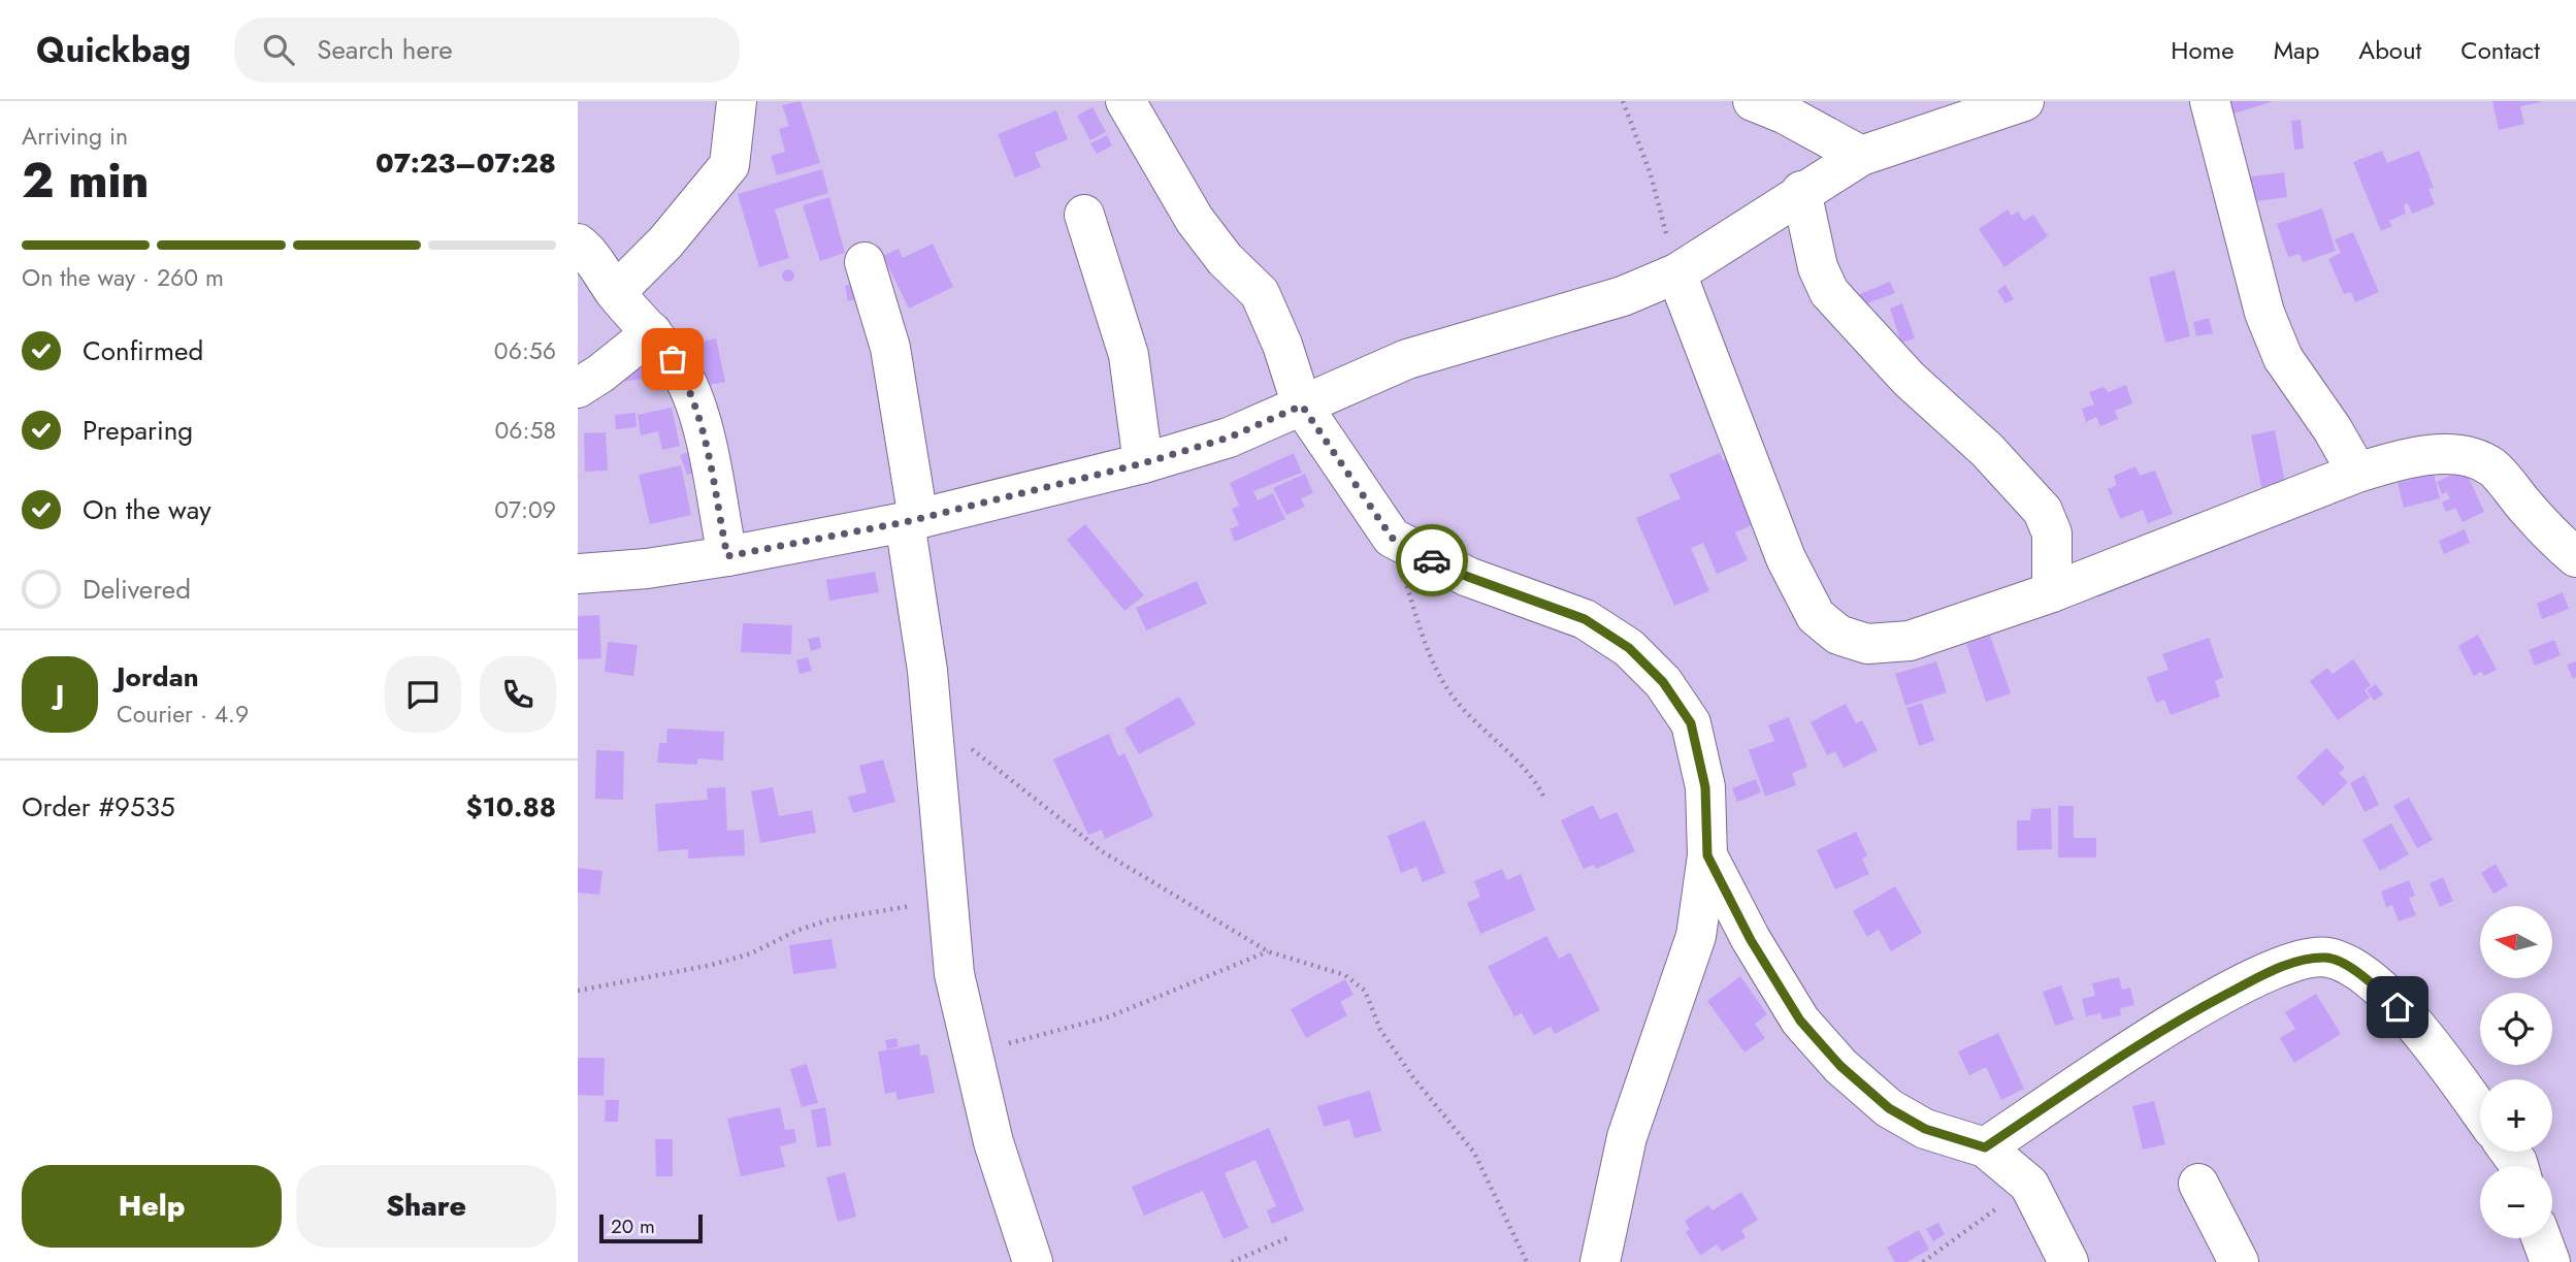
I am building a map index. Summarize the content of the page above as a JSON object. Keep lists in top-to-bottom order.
{
  "scale_bar": "20 m",
  "north": "left",
  "page": {
    "header": "Quickbag",
    "search": "Search here",
    "nav": [
      "Home",
      "Map",
      "About",
      "Contact"
    ],
    "heading": ["2 min", "Arriving in", "07:23–07:28"],
    "panel": [
      "Jordan",
      "Courier · 4.9",
      "Order #9535",
      "$10.88"
    ],
    "bar": "On the way · 260 m",
    "list": [
      ["Confirmed", "06:56"],
      ["Preparing", "06:58"],
      ["On the way", "07:09"],
      "Delivered"
    ],
    "round": "J",
    "map_buttons": ["+", "−"],
    "buttons": ["Help", "Share"],
    "scale": "20 m"
  }
}
